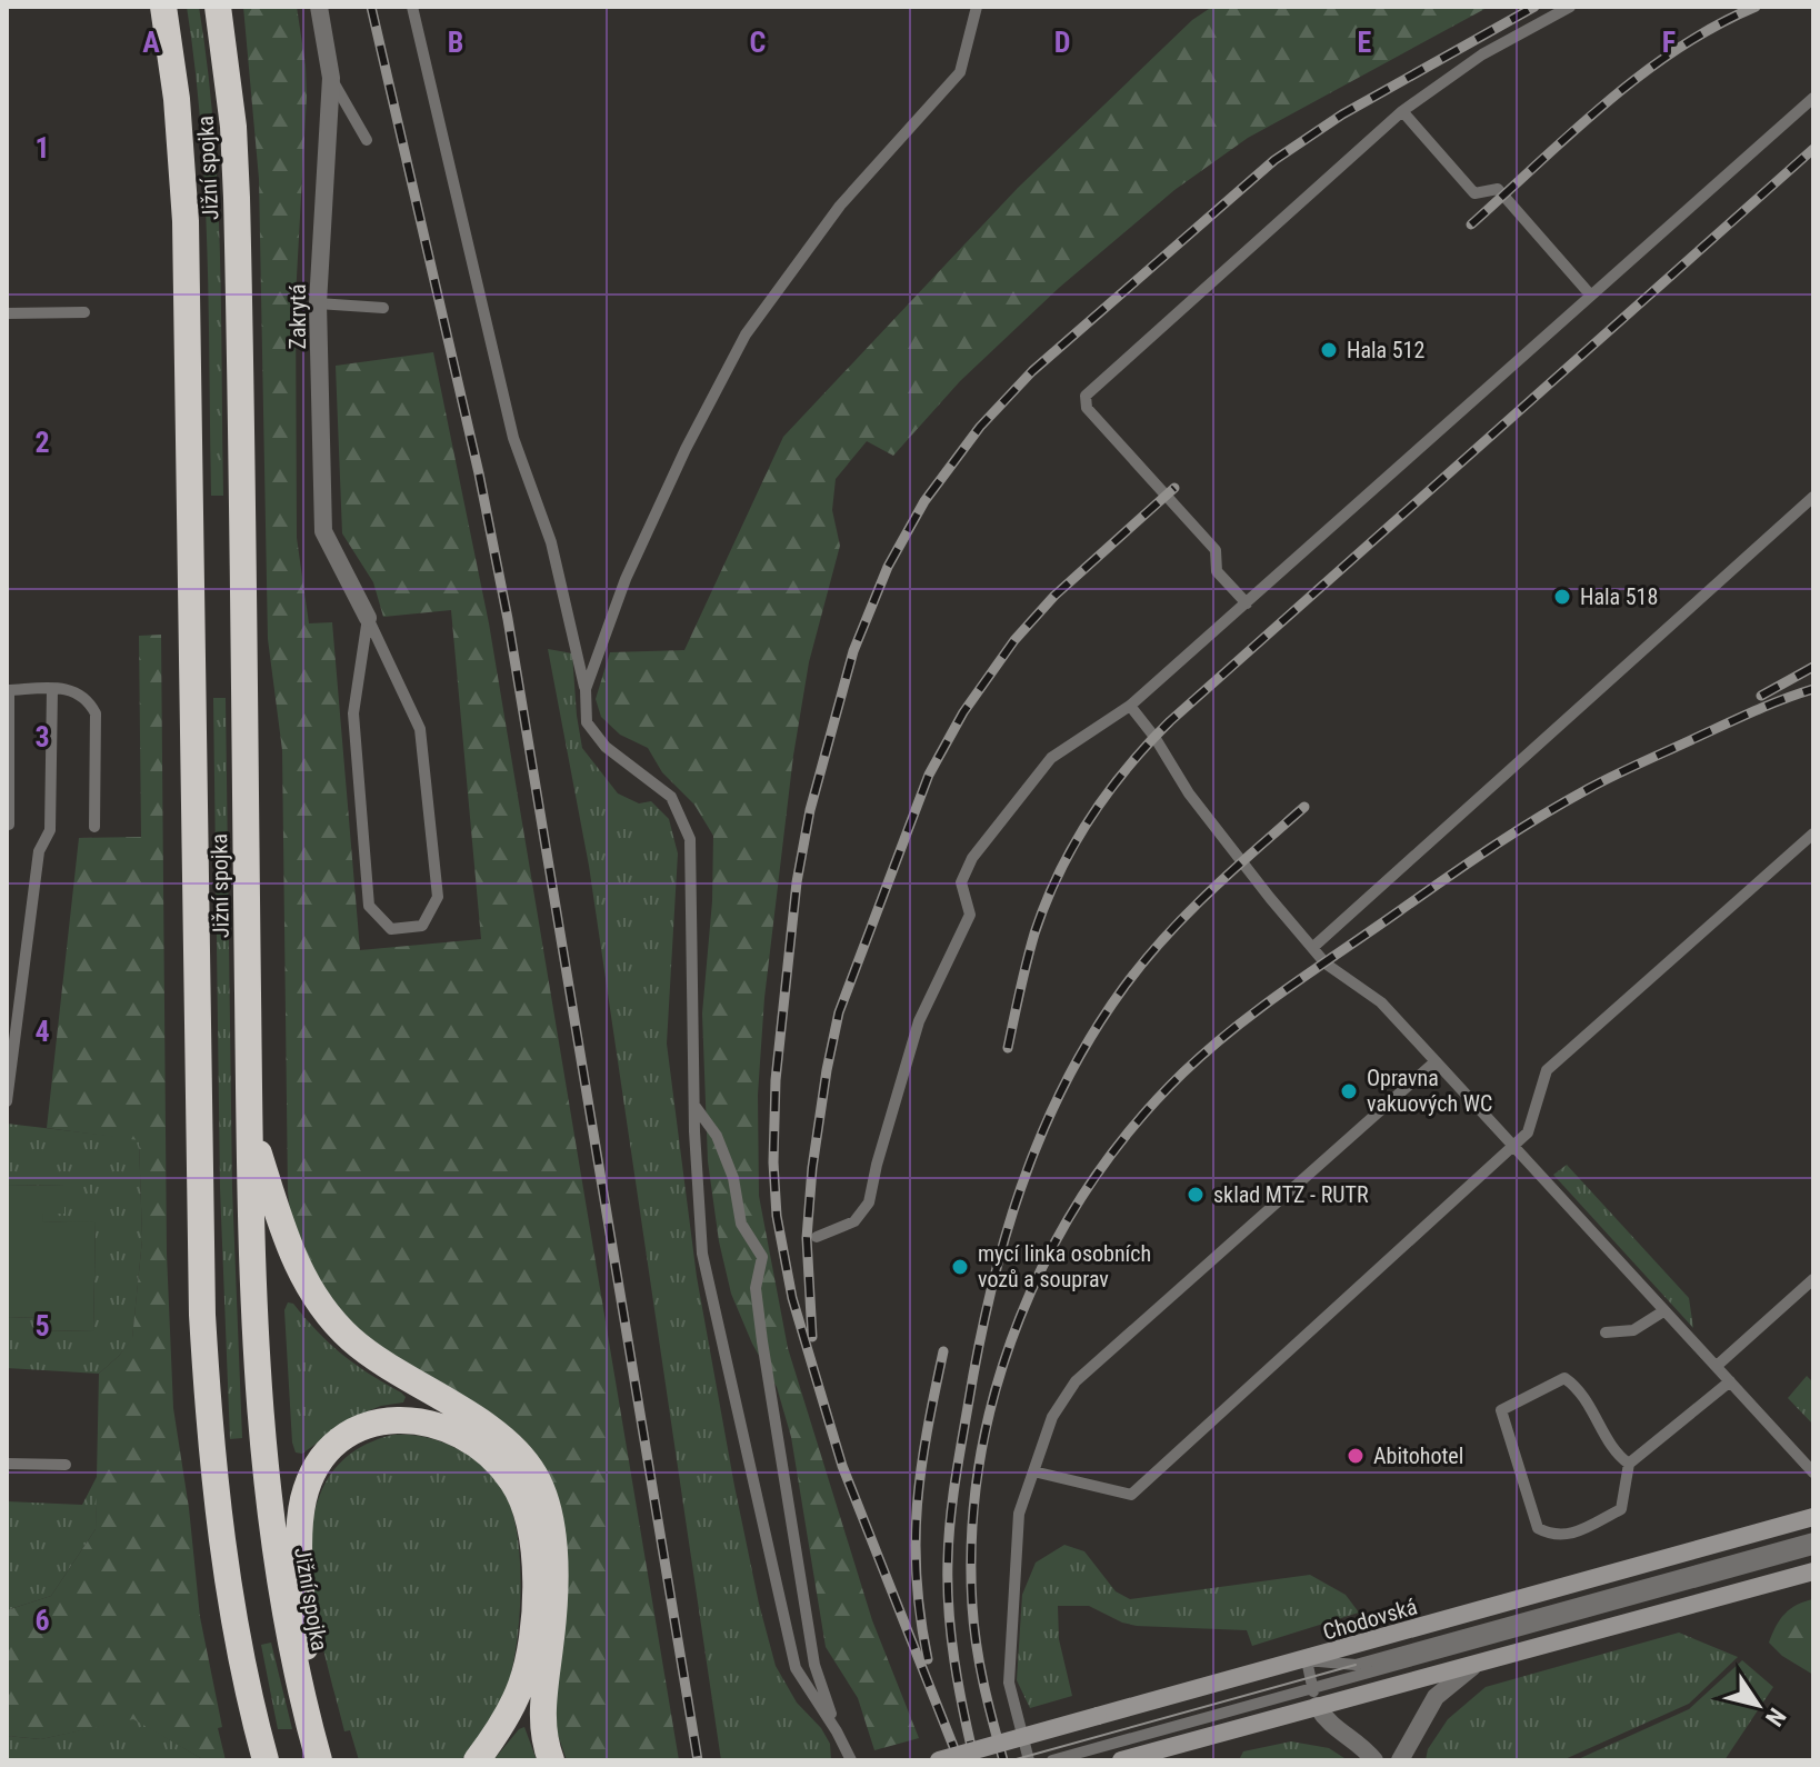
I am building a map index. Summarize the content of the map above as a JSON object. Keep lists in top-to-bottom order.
{
  "streets": {
    "highway": ["Jižní spojka"],
    "main road": ["Chodovská"],
    "street": ["Zakrytá"]
  },
  "places": [
    "Hala 512",
    "Hala 518",
    "Opravna vakuových WC",
    "sklad MTZ - RUTR",
    "mycí linka osobních vozů a souprav",
    "Abitohotel"
  ],
  "north": "bottom right",
  "grid": {
    "columns": [
      "A",
      "B",
      "C",
      "D",
      "E",
      "F"
    ],
    "rows": [
      "1",
      "2",
      "3",
      "4",
      "5",
      "6"
    ]
  }
}
